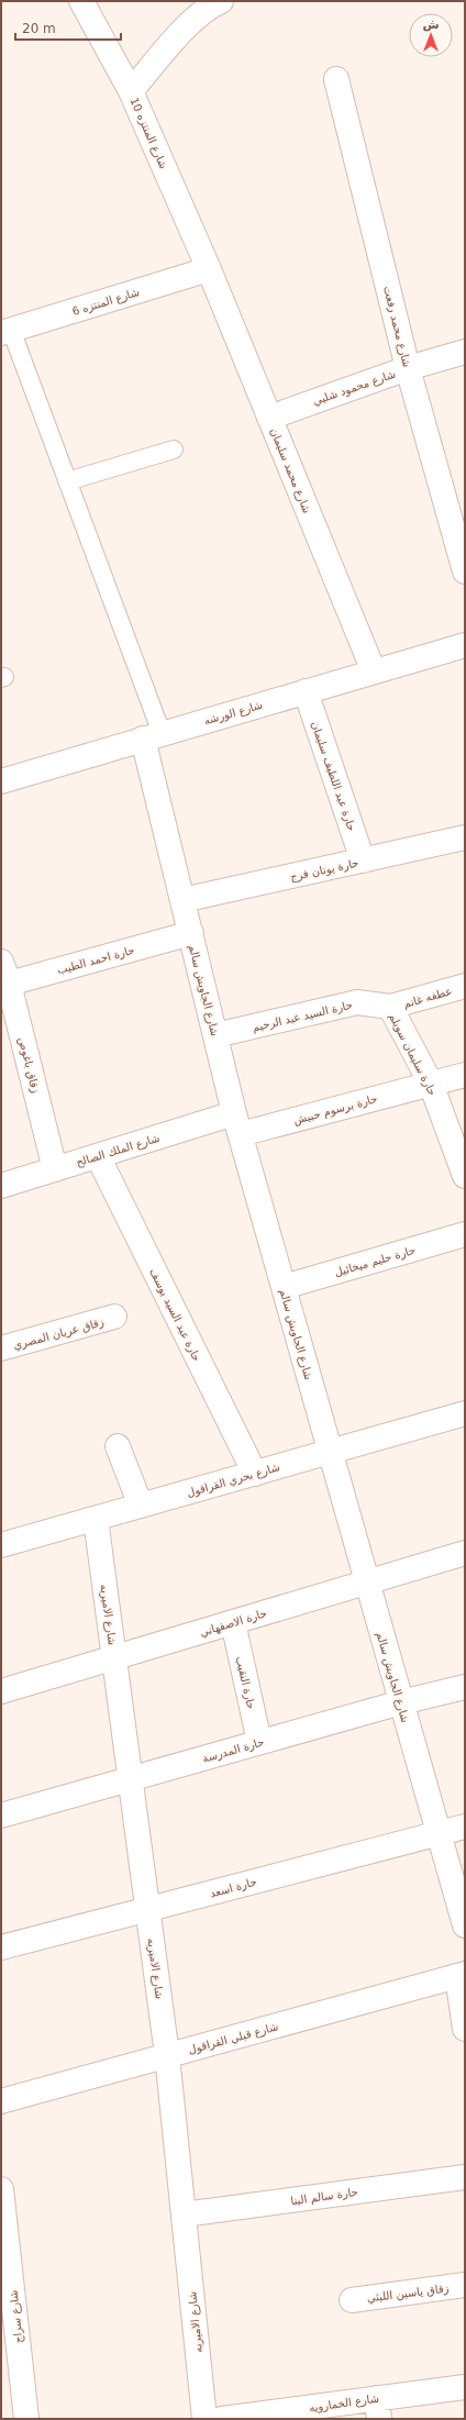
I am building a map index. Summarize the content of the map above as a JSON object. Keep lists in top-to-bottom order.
{
  "streets": {
    "street": [
      "شارع المنتزه 10",
      "شارع المنتزه 6",
      "شارع محمد رفعت",
      "شارع محمود شلبي",
      "شارع محمد سليمان",
      "شارع الورشه",
      "حارة عبد اللطيف سليمان",
      "حارة يونان فرج",
      "حارة احمد الطيب",
      "شارع الجاويش سالم",
      "عطفه غانم",
      "حارة السيد عبد الرحيم",
      "حارة سليمان سويلم",
      "زقاق باغوص",
      "حارة برسوم حبيش",
      "شارع الملك الصالح",
      "حارة حليم ميخائيل",
      "حارة عبد السيد يوسف",
      "زقاق عريان المصري",
      "شارع بحري القراقول",
      "شارع الاميريه",
      "حارة الاصفهاني",
      "حارة النقيب",
      "حارة المدرسة",
      "حارة اسعد",
      "شارع قبلي القراقول",
      "حارة سالم البنا",
      "زقاق ياسين الليثي",
      "شارع سراج",
      "شارع الخمارويه"
    ]
  },
  "crossings": [
    ["شارع المنتزه 10", "شارع المنتزه 6"],
    ["شارع المنتزه 10", "شارع محمد سليمان"],
    ["شارع المنتزه 6", "شارع محمد سليمان"],
    ["شارع محمد رفعت", "شارع محمود شلبي"],
    ["شارع محمود شلبي", "شارع محمد سليمان"],
    ["شارع محمد سليمان", "شارع الورشه"],
    ["شارع الورشه", "حارة عبد اللطيف سليمان"],
    ["شارع الورشه", "شارع الجاويش سالم"],
    ["حارة عبد اللطيف سليمان", "حارة يونان فرج"],
    ["حارة يونان فرج", "شارع الجاويش سالم"],
    ["حارة احمد الطيب", "شارع الجاويش سالم"],
    ["حارة احمد الطيب", "زقاق باغوص"],
    ["شارع الجاويش سالم", "حارة السيد عبد الرحيم"],
    ["شارع الجاويش سالم", "حارة برسوم حبيش"],
    ["شارع الجاويش سالم", "شارع الملك الصالح"],
    ["شارع الجاويش سالم", "حارة حليم ميخائيل"],
    ["شارع الجاويش سالم", "شارع بحري القراقول"],
    ["شارع الجاويش سالم", "حارة الاصفهاني"],
    ["شارع الجاويش سالم", "حارة المدرسة"],
    ["شارع الجاويش سالم", "حارة اسعد"],
    ["عطفه غانم", "حارة السيد عبد الرحيم"],
    ["عطفه غانم", "حارة سليمان سويلم"],
    ["حارة السيد عبد الرحيم", "حارة سليمان سويلم"],
    ["حارة سليمان سويلم", "حارة برسوم حبيش"],
    ["زقاق باغوص", "شارع الملك الصالح"],
    ["حارة برسوم حبيش", "شارع الملك الصالح"],
    ["شارع الملك الصالح", "حارة عبد السيد يوسف"],
    ["حارة عبد السيد يوسف", "شارع بحري القراقول"],
    ["شارع بحري القراقول", "شارع الاميريه"],
    ["شارع الاميريه", "حارة الاصفهاني"],
    ["شارع الاميريه", "حارة المدرسة"],
    ["شارع الاميريه", "حارة اسعد"],
    ["شارع الاميريه", "شارع قبلي القراقول"],
    ["شارع الاميريه", "حارة سالم البنا"],
    ["حارة الاصفهاني", "حارة النقيب"],
    ["حارة النقيب", "حارة المدرسة"]
  ],
  "scale_bar": "20 m",
  "north": "top"
}
